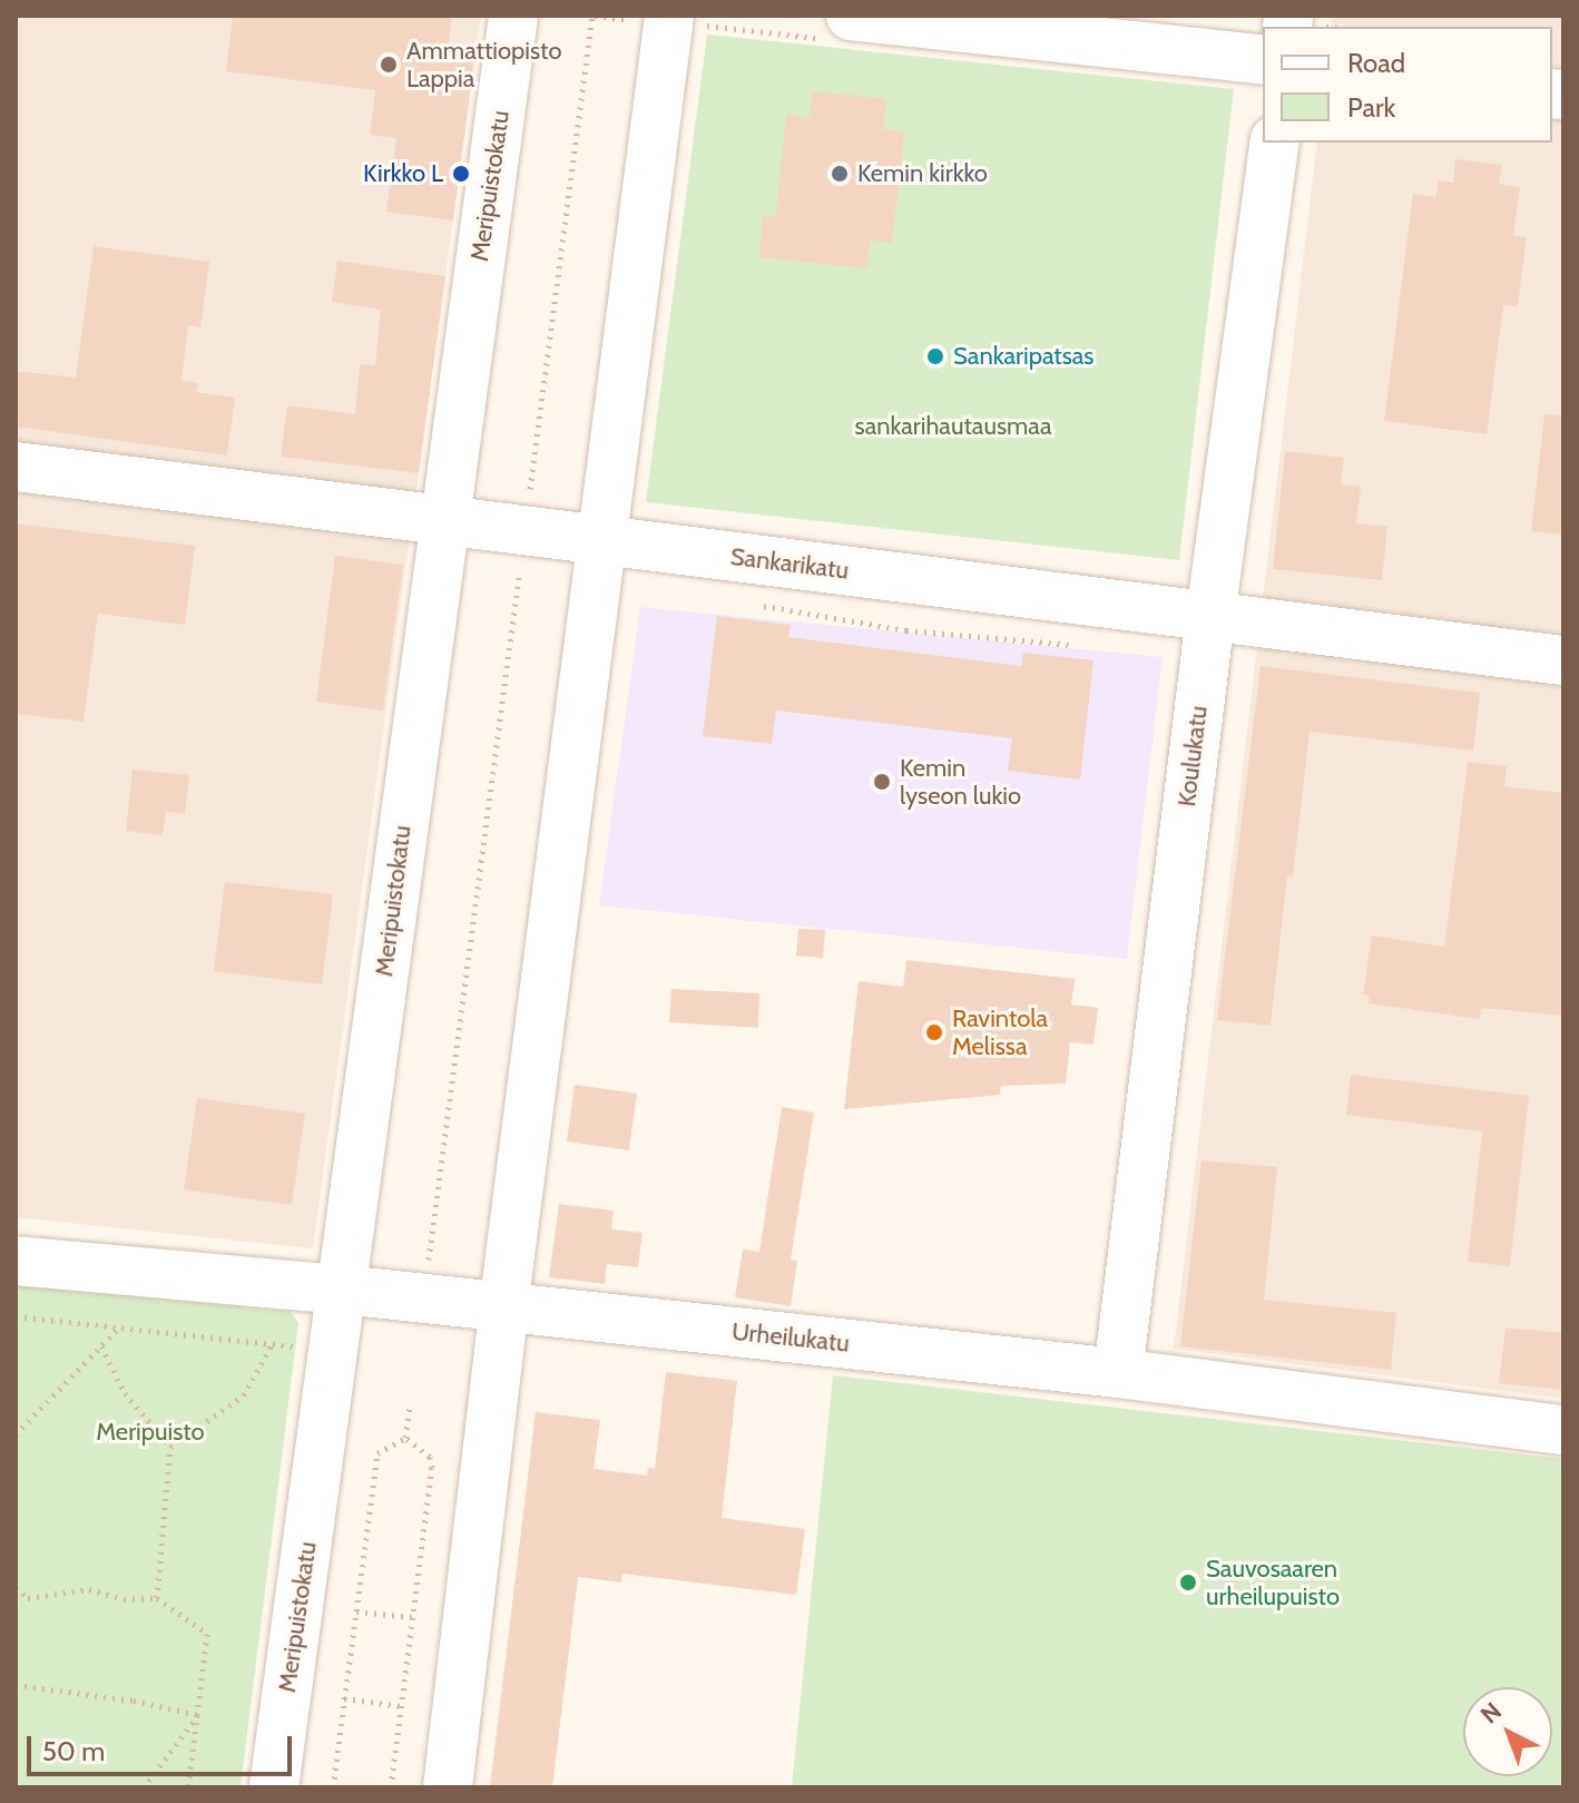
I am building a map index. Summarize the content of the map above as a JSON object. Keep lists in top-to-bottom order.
{
  "streets": {
    "street": [
      "Meripuistokatu",
      "Sankarikatu",
      "Koulukatu",
      "Urheilukatu"
    ]
  },
  "crossings": [
    ["Meripuistokatu", "Sankarikatu"],
    ["Meripuistokatu", "Urheilukatu"],
    ["Sankarikatu", "Koulukatu"],
    ["Koulukatu", "Urheilukatu"]
  ],
  "parks": ["sankarihautausmaa", "Meripuisto"],
  "places": [
    "Ammattiopisto Lappia",
    "Kirkko L",
    "Kemin kirkko",
    "Sankaripatsas",
    "Kemin lyseon lukio",
    "Ravintola Melissa",
    "Sauvosaaren urheilupuisto"
  ],
  "legend": ["Road", "Park"],
  "scale_bar": "50 m",
  "north": "top left"
}
